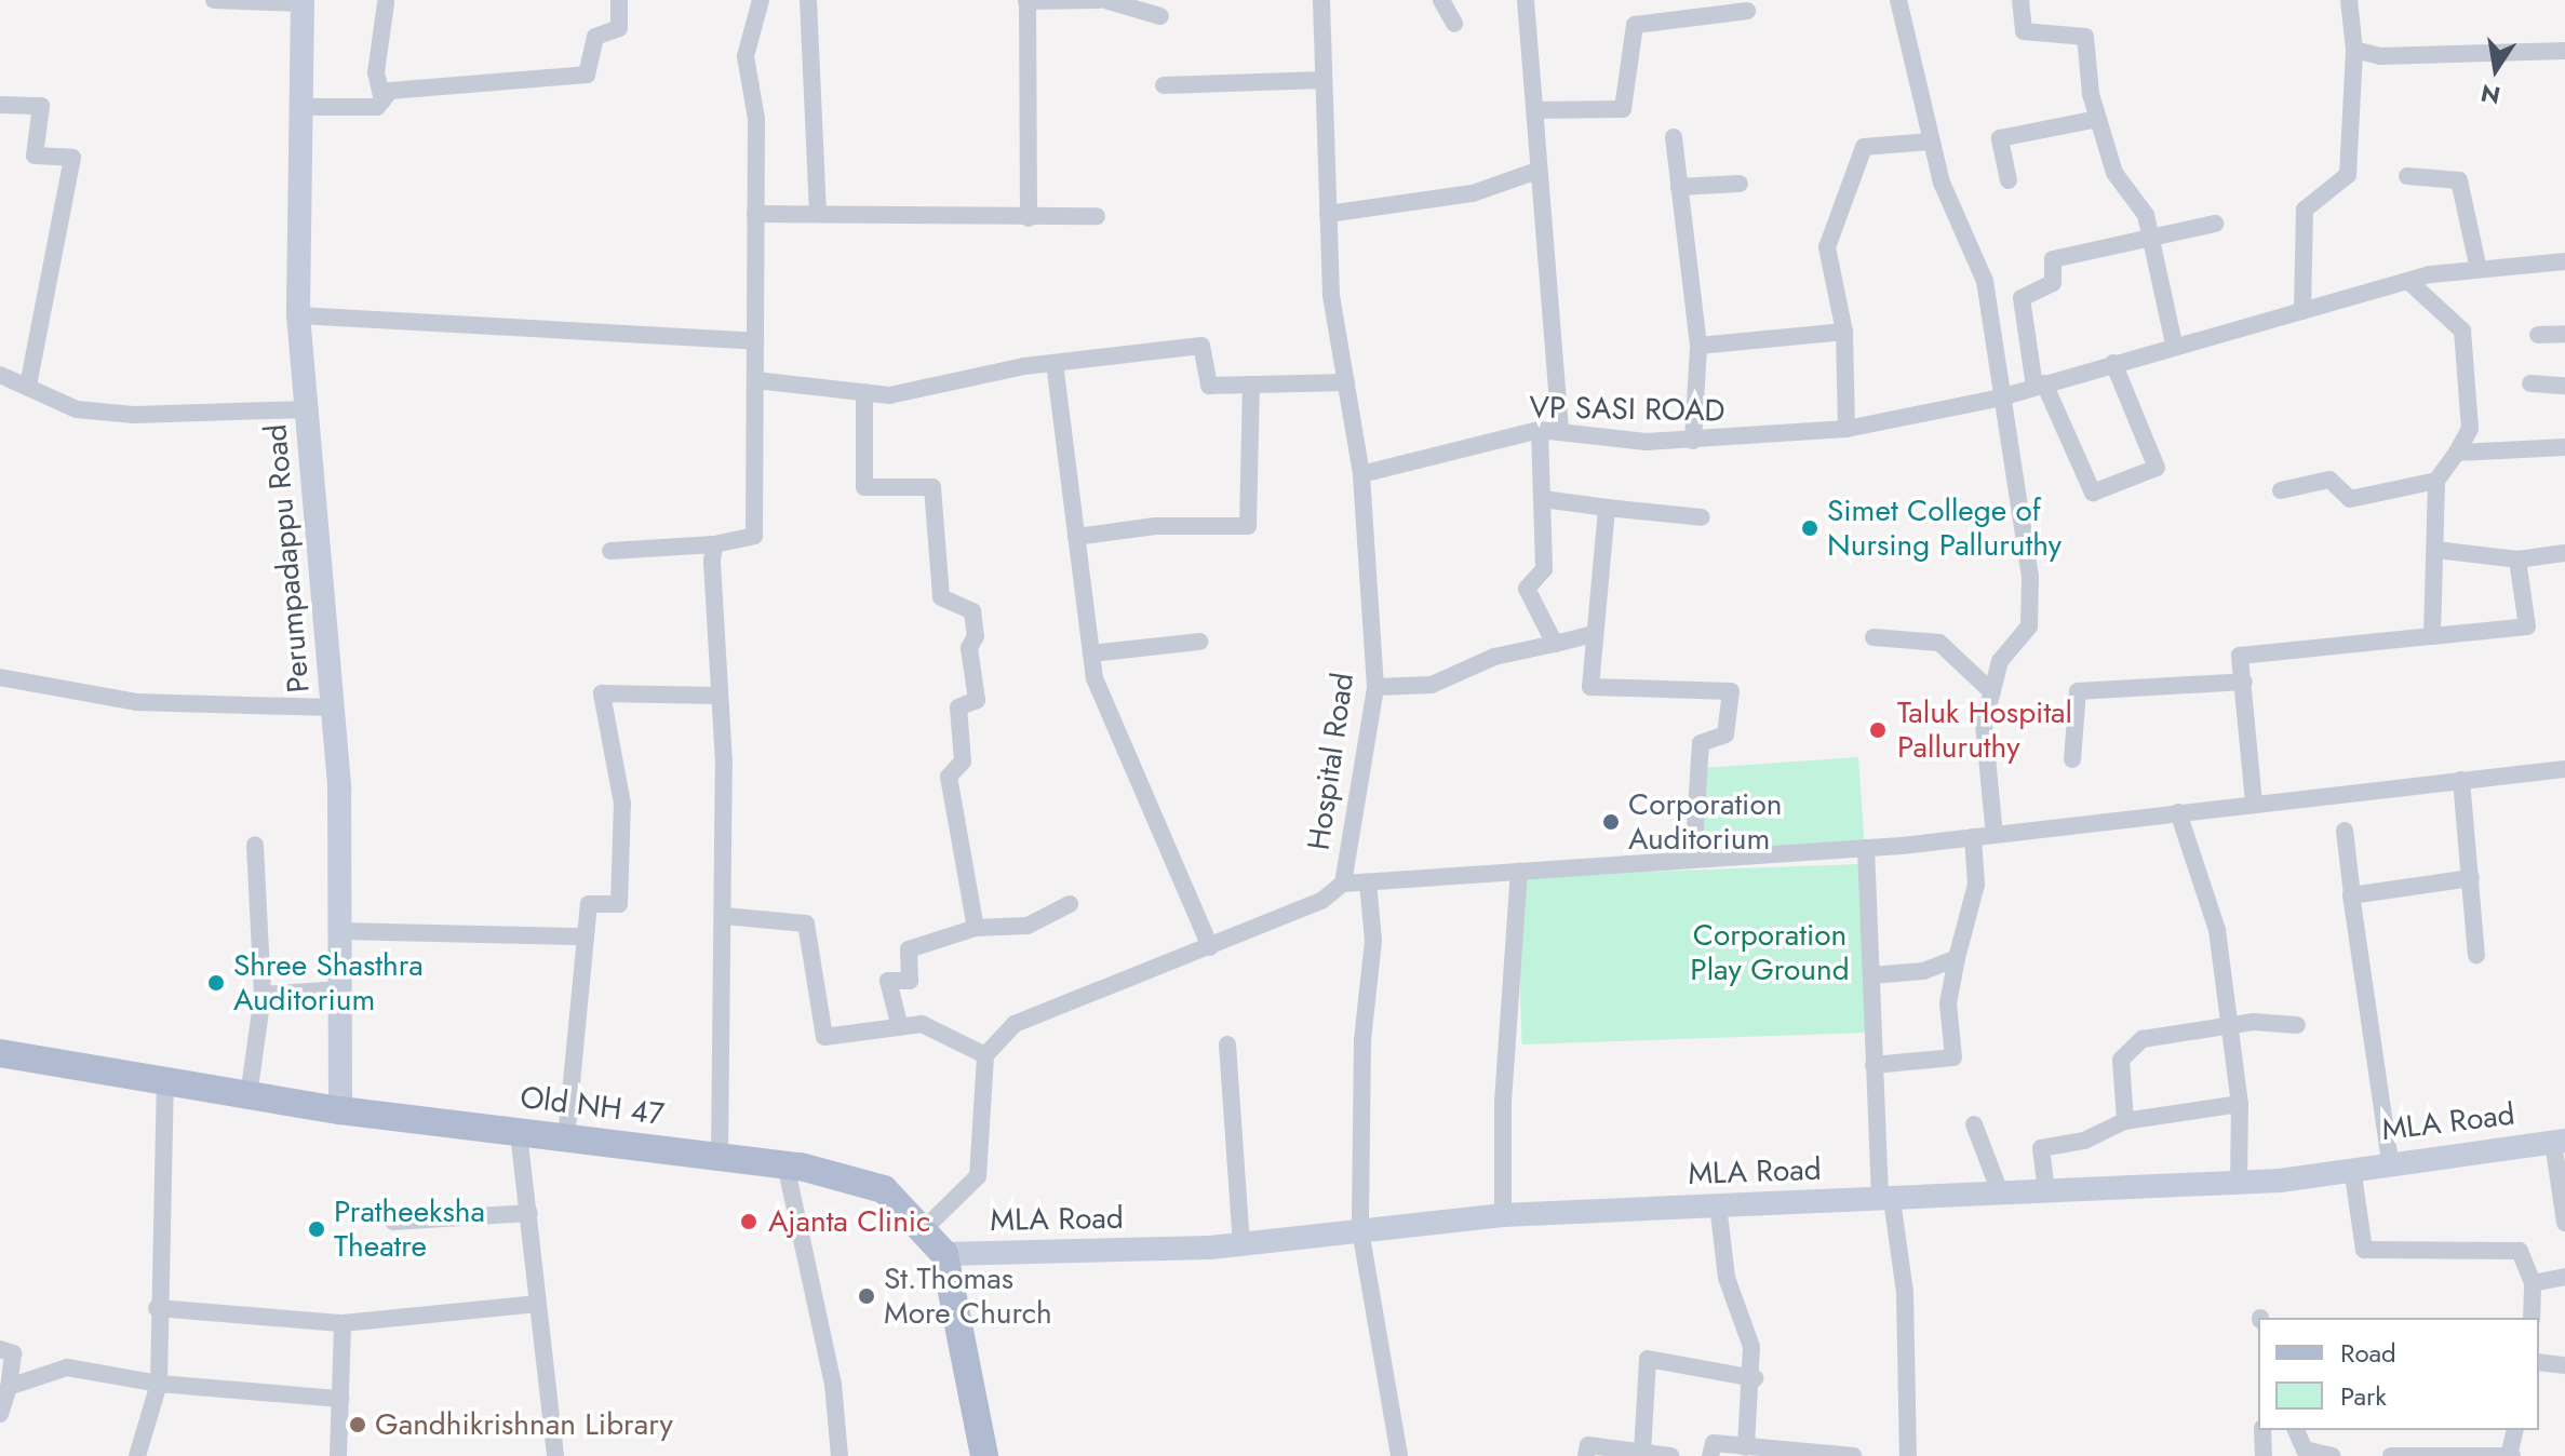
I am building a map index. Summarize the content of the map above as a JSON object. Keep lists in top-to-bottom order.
{
  "streets": {
    "main road": ["Old NH 47"],
    "street": [
      "VP SASI ROAD",
      "Perumpadappu Road",
      "Hospital Road",
      "MLA Road"
    ]
  },
  "crossings": [
    ["VP SASI ROAD", "Hospital Road"],
    ["Perumpadappu Road", "Old NH 47"],
    ["Old NH 47", "MLA Road"]
  ],
  "parks": ["Corporation Play Ground"],
  "places": [
    "Simet College of Nursing Palluruthy",
    "Taluk Hospital Palluruthy",
    "Corporation Auditorium",
    "Shree Shasthra Auditorium",
    "Ajanta Clinic",
    "Pratheeksha Theatre",
    "St.Thomas More Church",
    "Gandhikrishnan Library"
  ],
  "legend": ["Road", "Park"],
  "north": "bottom"
}
